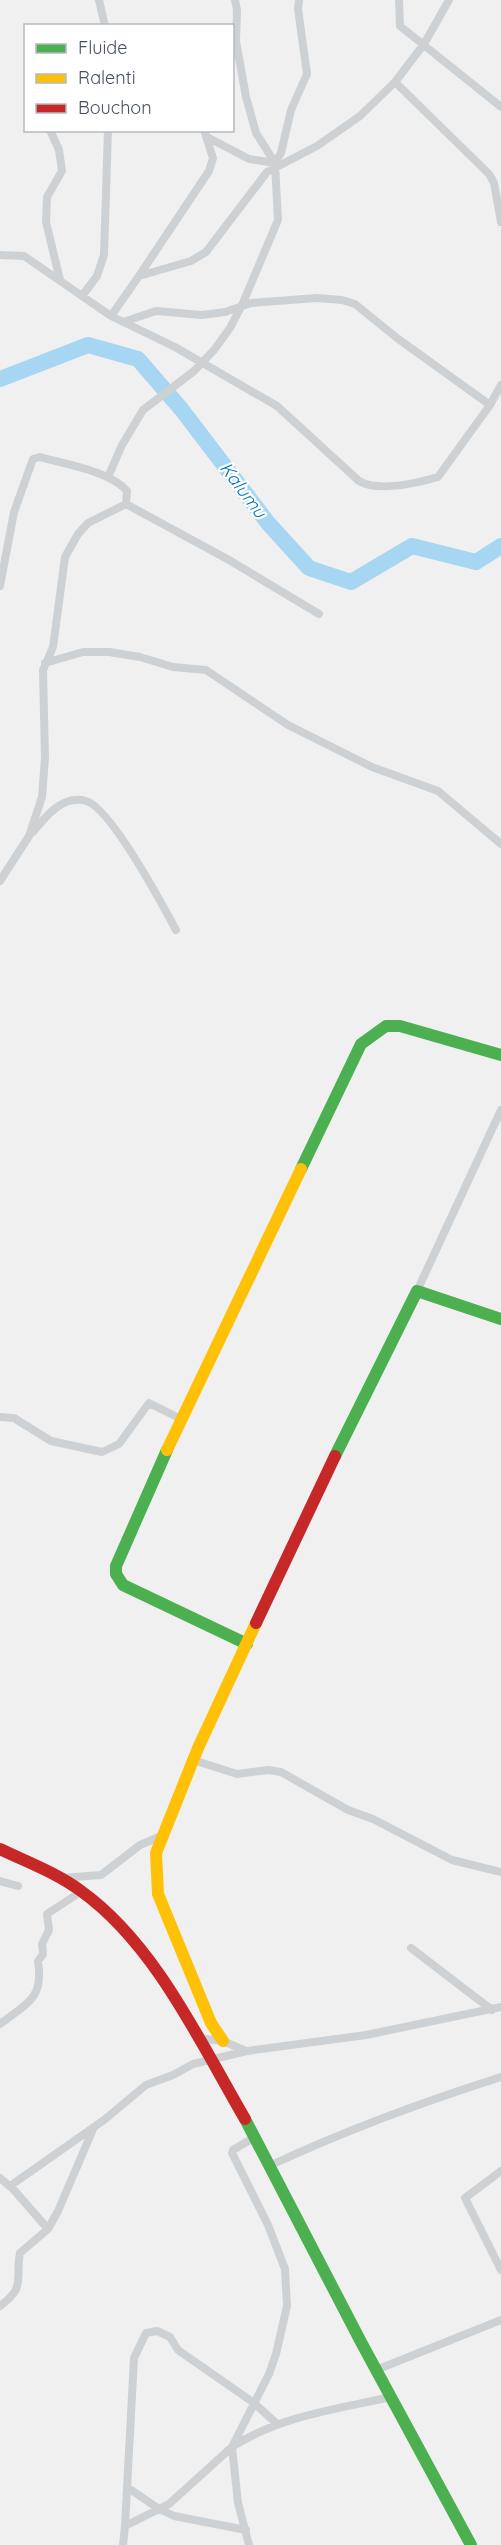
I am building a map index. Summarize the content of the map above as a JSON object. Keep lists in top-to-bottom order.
{
  "water": ["Kalumu"],
  "legend": ["Fluide", "Ralenti", "Bouchon"]
}
